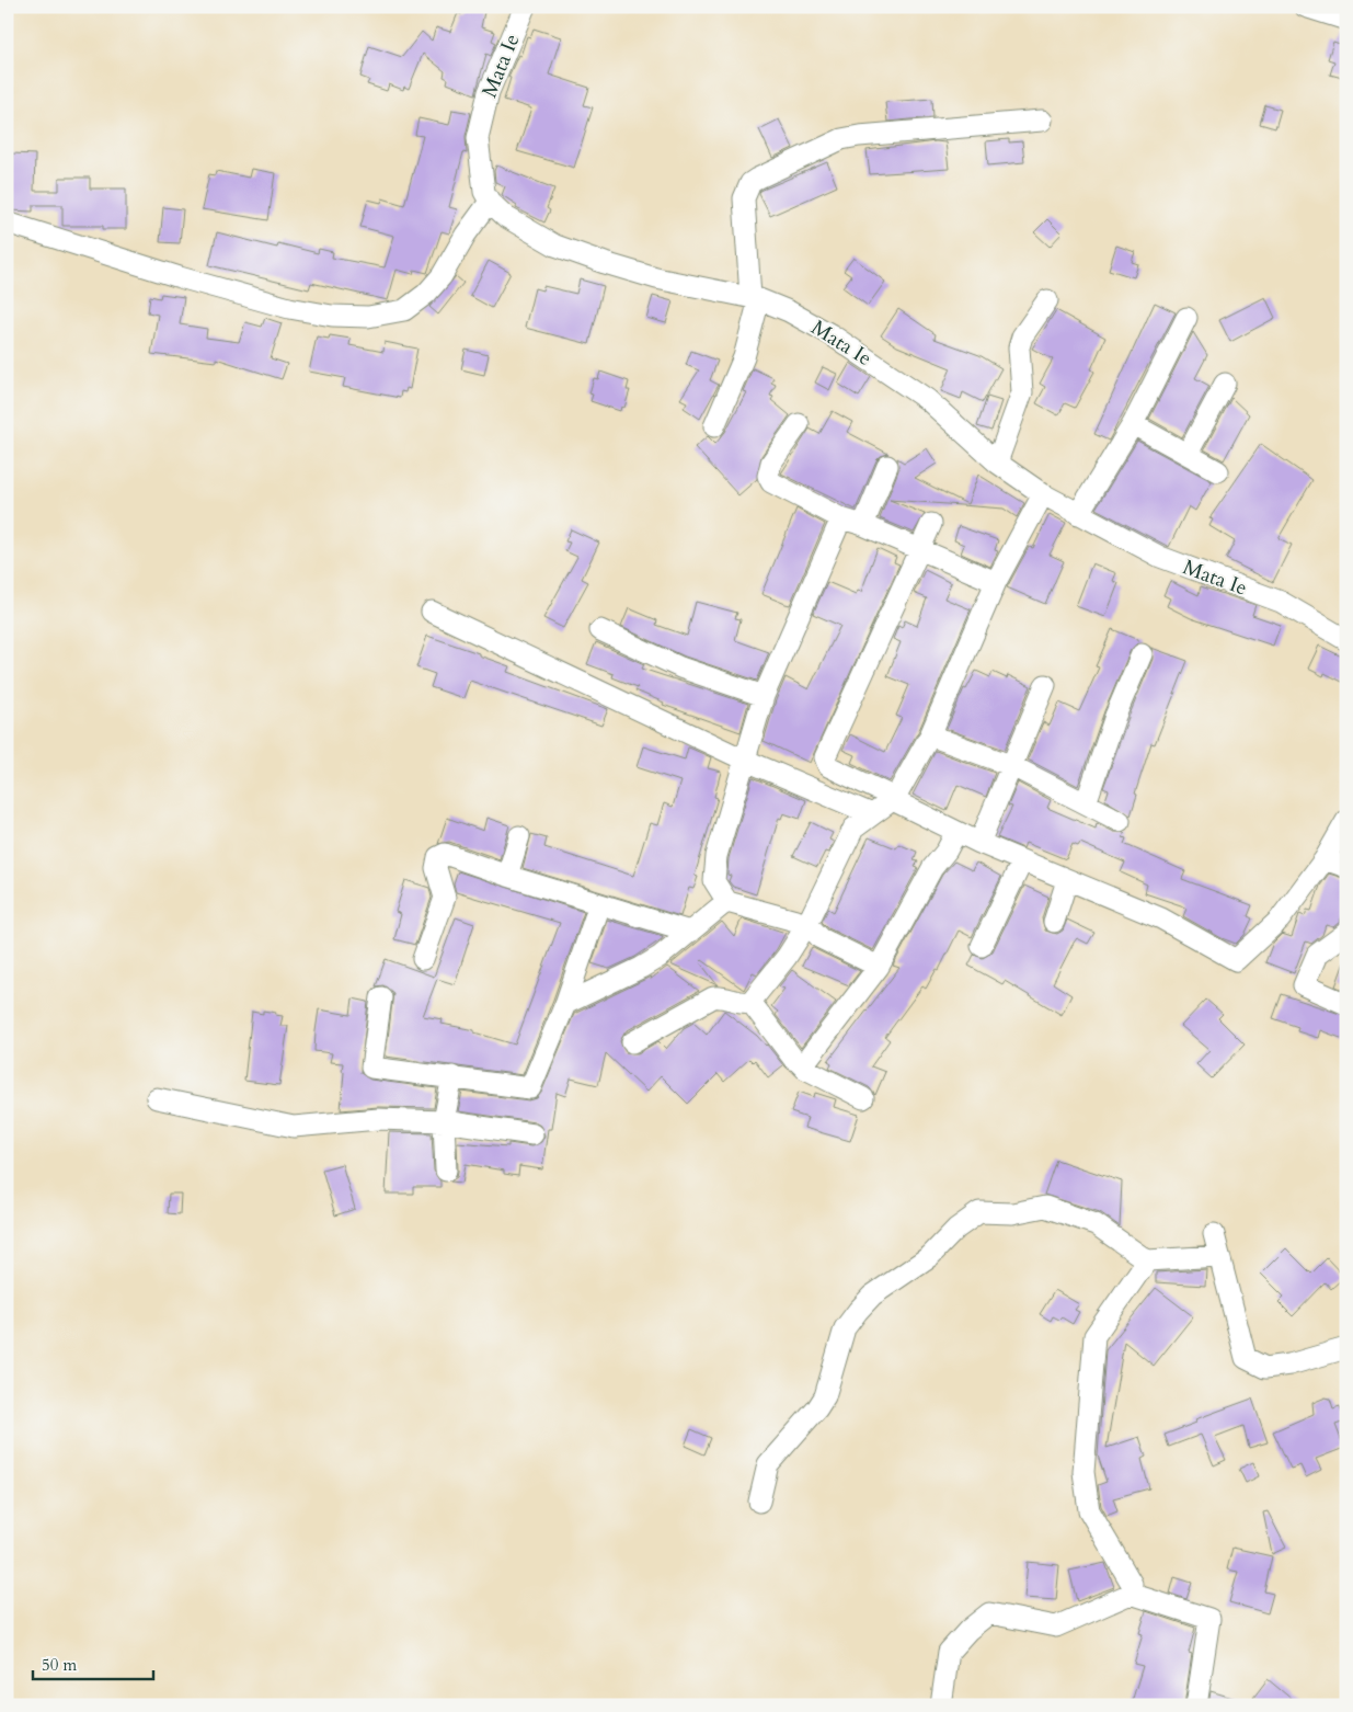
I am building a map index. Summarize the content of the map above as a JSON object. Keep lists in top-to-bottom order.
{
  "streets": {
    "street": ["Mata Ie"]
  },
  "scale_bar": "50 m"
}
